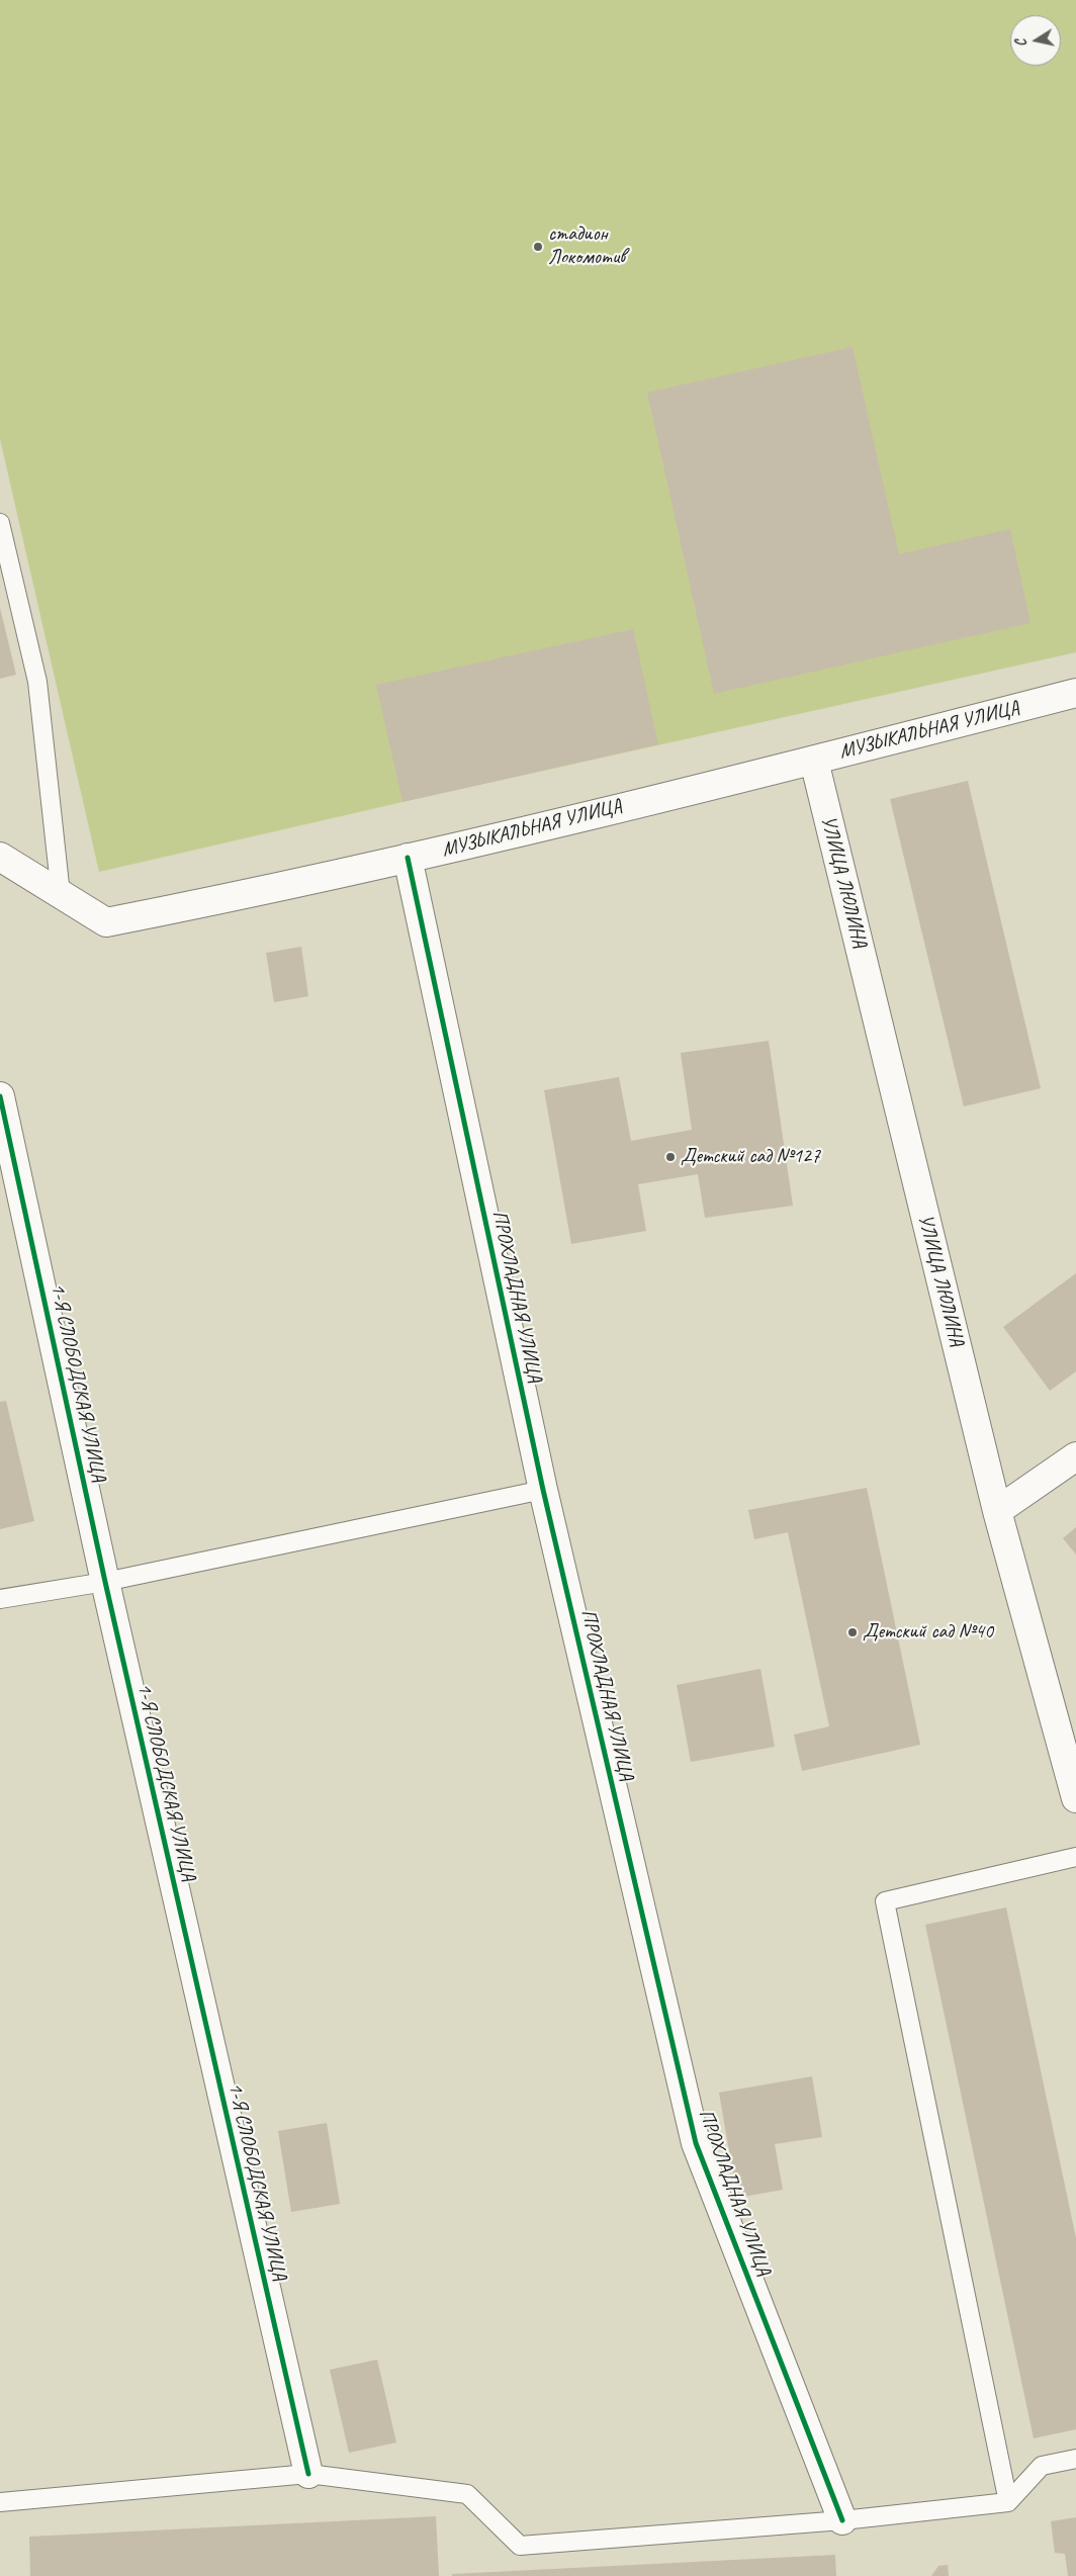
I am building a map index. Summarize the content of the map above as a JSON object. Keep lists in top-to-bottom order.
{
  "streets": {
    "street": [
      "МУЗЫКАЛЬНАЯ УЛИЦА",
      "УЛИЦА ЛЮЛИНА",
      "ПРОХЛАДНАЯ УЛИЦА",
      "1-Я СЛОБОДСКАЯ УЛИЦА"
    ]
  },
  "crossings": [
    ["МУЗЫКАЛЬНАЯ УЛИЦА", "УЛИЦА ЛЮЛИНА"],
    ["МУЗЫКАЛЬНАЯ УЛИЦА", "ПРОХЛАДНАЯ УЛИЦА"]
  ],
  "places": ["стадион Локомотив", "Детский сад №127", "Детский сад №40"],
  "north": "left"
}
